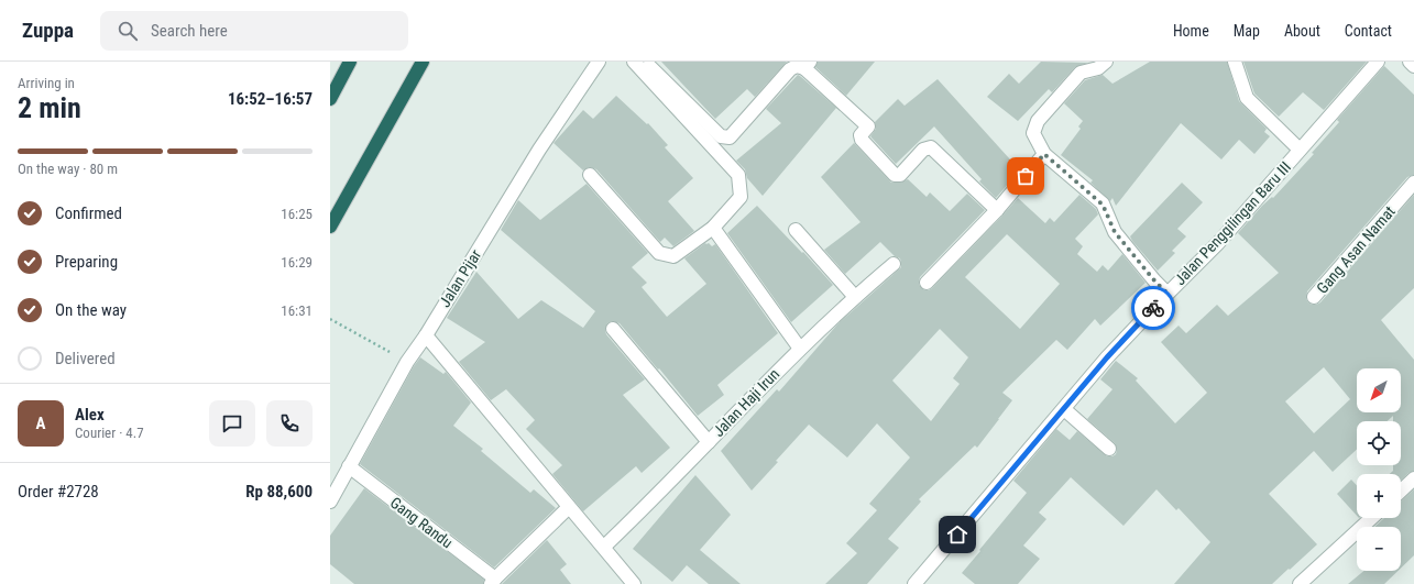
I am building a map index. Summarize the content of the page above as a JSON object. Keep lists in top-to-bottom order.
{
  "streets": {
    "street": [
      "Jalan Penggilingan Baru III",
      "Gang Asan Namat",
      "Jalan Pijar",
      "Jalan Haji Irun",
      "Gang Randu"
    ]
  },
  "crossings": [
    ["Jalan Pijar", "Gang Randu"]
  ],
  "north": "bottom left",
  "page": {
    "header": "Zuppa",
    "search": "Search here",
    "nav": [
      "Home",
      "Map",
      "About",
      "Contact"
    ],
    "heading": ["2 min", "Arriving in", "16:52–16:57"],
    "panel": [
      "Alex",
      "Courier · 4.7",
      "Order #2728",
      "Rp 88,600"
    ],
    "bar": "On the way · 80 m",
    "list": [
      ["Confirmed", "16:25"],
      ["Preparing", "16:29"],
      ["On the way", "16:31"],
      "Delivered"
    ],
    "map_buttons": ["+", "−"],
    "round": "A"
  }
}
